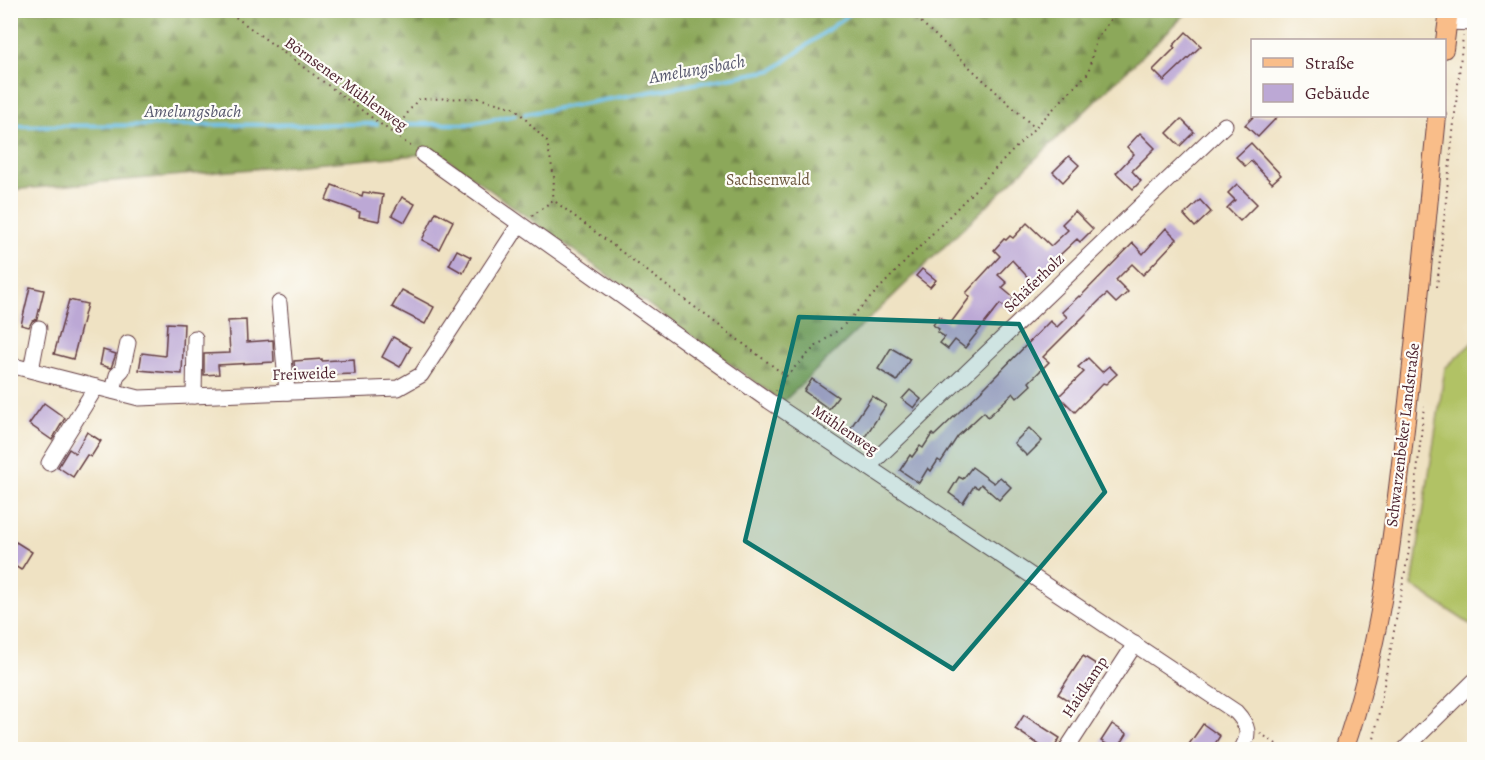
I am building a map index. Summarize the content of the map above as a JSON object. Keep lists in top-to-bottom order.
{
  "streets": {
    "main road": ["Schwarzenbeker Landstraße"],
    "street": [
      "Schäferholz",
      "Freiweide",
      "Mühlenweg",
      "Haidkamp"
    ],
    "path": ["Börnsener Mühlenweg"]
  },
  "crossings": [
    ["Börnsener Mühlenweg", "Mühlenweg"],
    ["Schäferholz", "Mühlenweg"],
    ["Freiweide", "Mühlenweg"],
    ["Mühlenweg", "Haidkamp"]
  ],
  "water": ["Amelungsbach"],
  "parks": ["Sachsenwald"],
  "legend": ["Straße", "Gebäude"]
}
